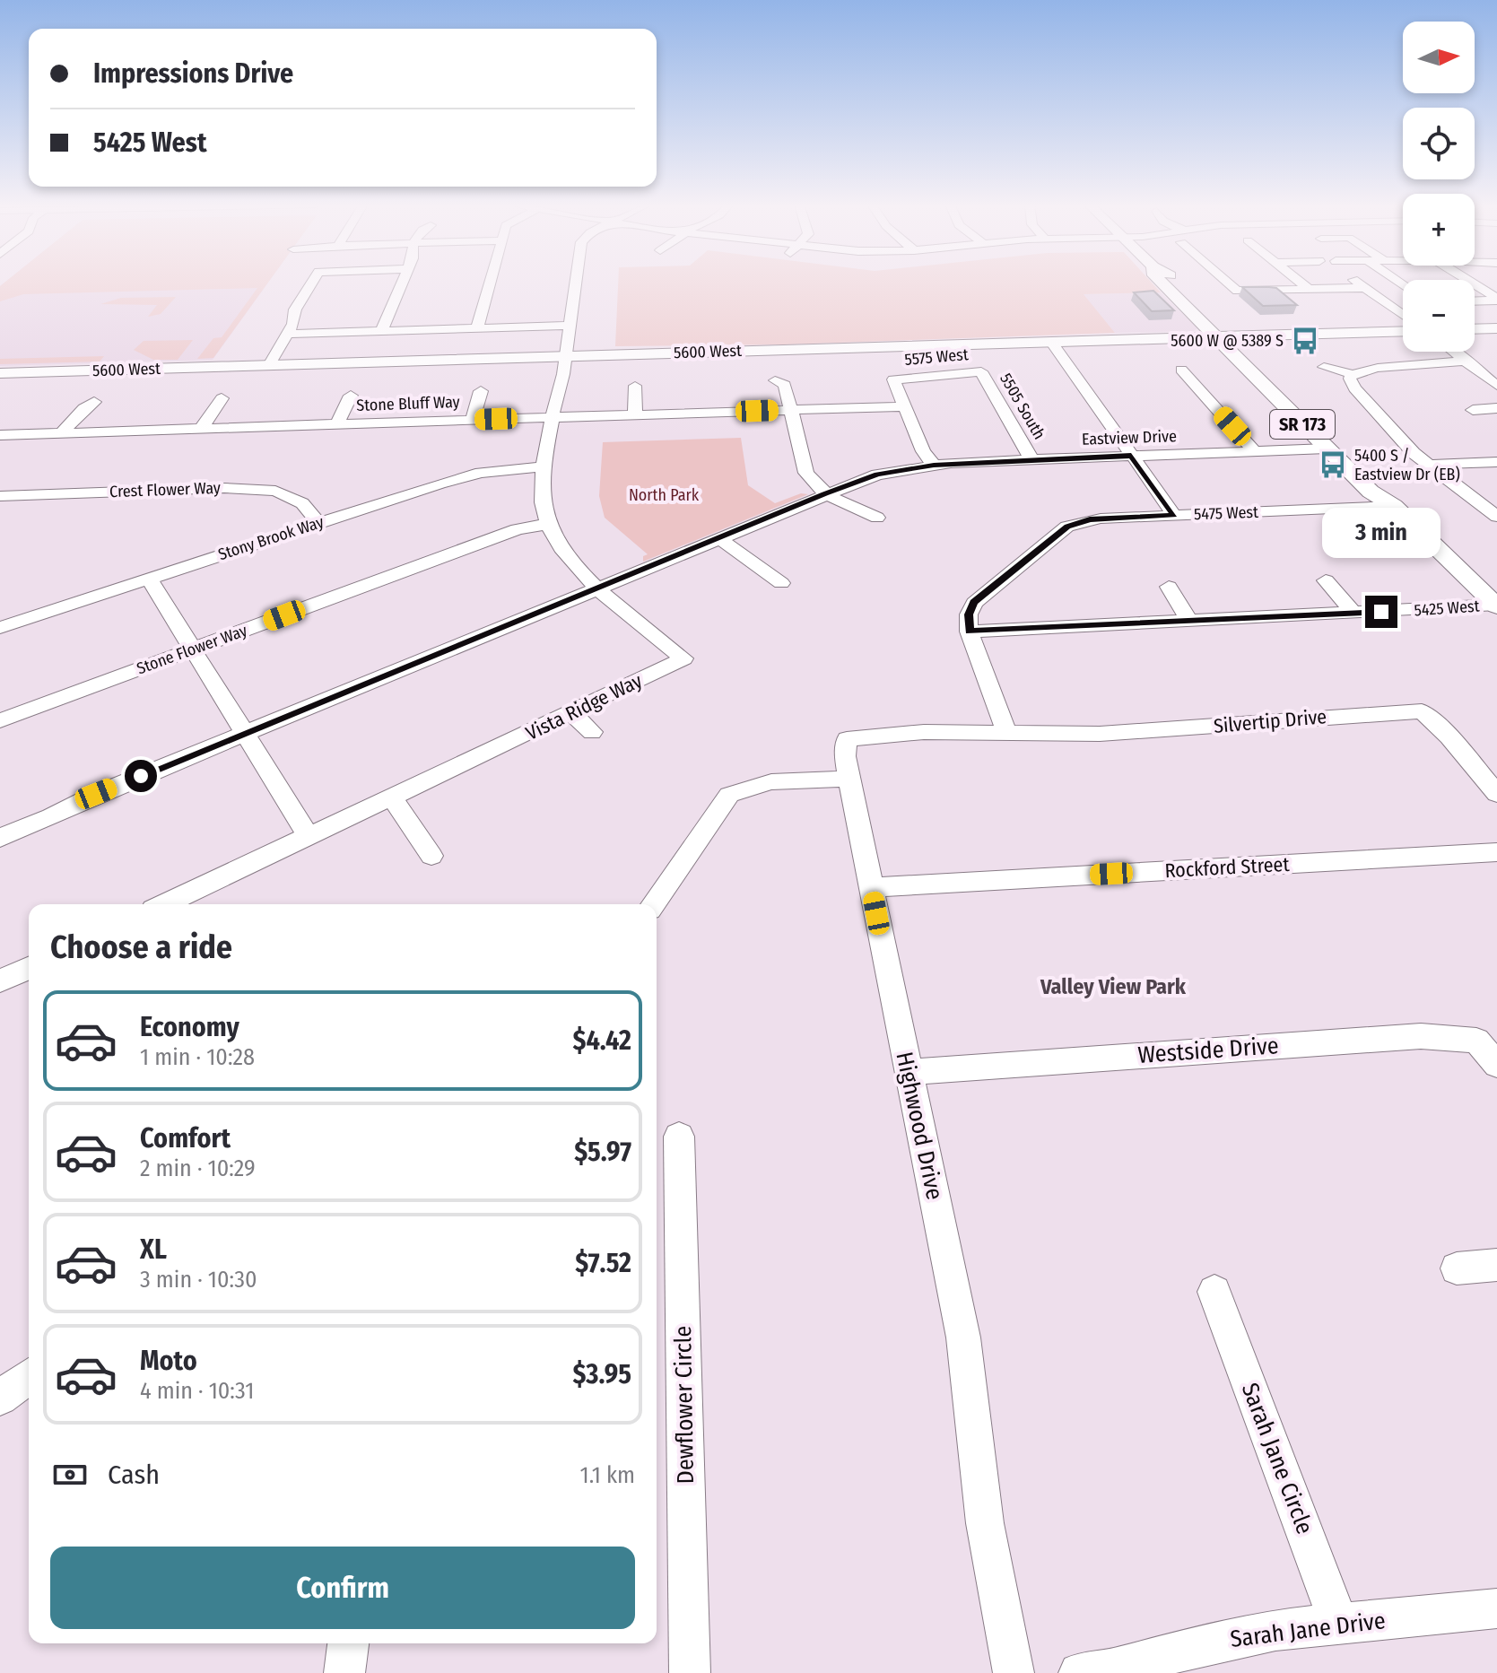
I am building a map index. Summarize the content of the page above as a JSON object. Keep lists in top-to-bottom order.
{
  "streets": {
    "main road": ["5600 West", "SR 173"],
    "street": [
      "5575 West",
      "Stone Bluff Way",
      "5505 South",
      "Eastview Drive",
      "Crest Flower Way",
      "5475 West",
      "Stony Brook Way",
      "5425 West",
      "Stone Flower Way",
      "Vista Ridge Way",
      "Silvertip Drive",
      "Rockford Street",
      "Westside Drive",
      "Highwood Drive",
      "Dewflower Circle",
      "Sarah Jane Circle",
      "Sarah Jane Drive"
    ]
  },
  "crossings": [
    ["5600 West", "SR 173"],
    ["5600 West", "Vista Ridge Way"],
    ["5575 West", "Stone Bluff Way"],
    ["5575 West", "5505 South"],
    ["Stone Bluff Way", "Vista Ridge Way"],
    ["5505 South", "Eastview Drive"],
    ["SR 173", "Eastview Drive"],
    ["SR 173", "5475 West"],
    ["SR 173", "5425 West"],
    ["Eastview Drive", "Vista Ridge Way"],
    ["Crest Flower Way", "Stony Brook Way"],
    ["5475 West", "5425 West"],
    ["Stony Brook Way", "Vista Ridge Way"],
    ["Stone Flower Way", "Vista Ridge Way"],
    ["Silvertip Drive", "Highwood Drive"],
    ["Rockford Street", "Highwood Drive"],
    ["Westside Drive", "Highwood Drive"],
    ["Sarah Jane Circle", "Sarah Jane Drive"]
  ],
  "districts": ["Valley View Park"],
  "parks": ["North Park"],
  "places": {
    "bus stop": ["5600 W @ 5389 S", "5400 S / Eastview Dr (EB)"]
  },
  "north": "right",
  "page": {
    "map_buttons": ["+", "−"],
    "banner": ["Impressions Drive", "5425 West"],
    "bubble": "3 min",
    "heading": "Choose a ride",
    "list": [
      {
        "name": "Economy",
        "note": "1 min · 10:28",
        "value": "$4.42"
      },
      {
        "name": "Comfort",
        "note": "2 min · 10:29",
        "value": "$5.97"
      },
      {
        "name": "XL",
        "note": "3 min · 10:30",
        "value": "$7.52"
      },
      {
        "name": "Moto",
        "note": "4 min · 10:31",
        "value": "$3.95"
      }
    ],
    "pay": ["Cash", "1.1 km"],
    "buttons": "Confirm"
  }
}
